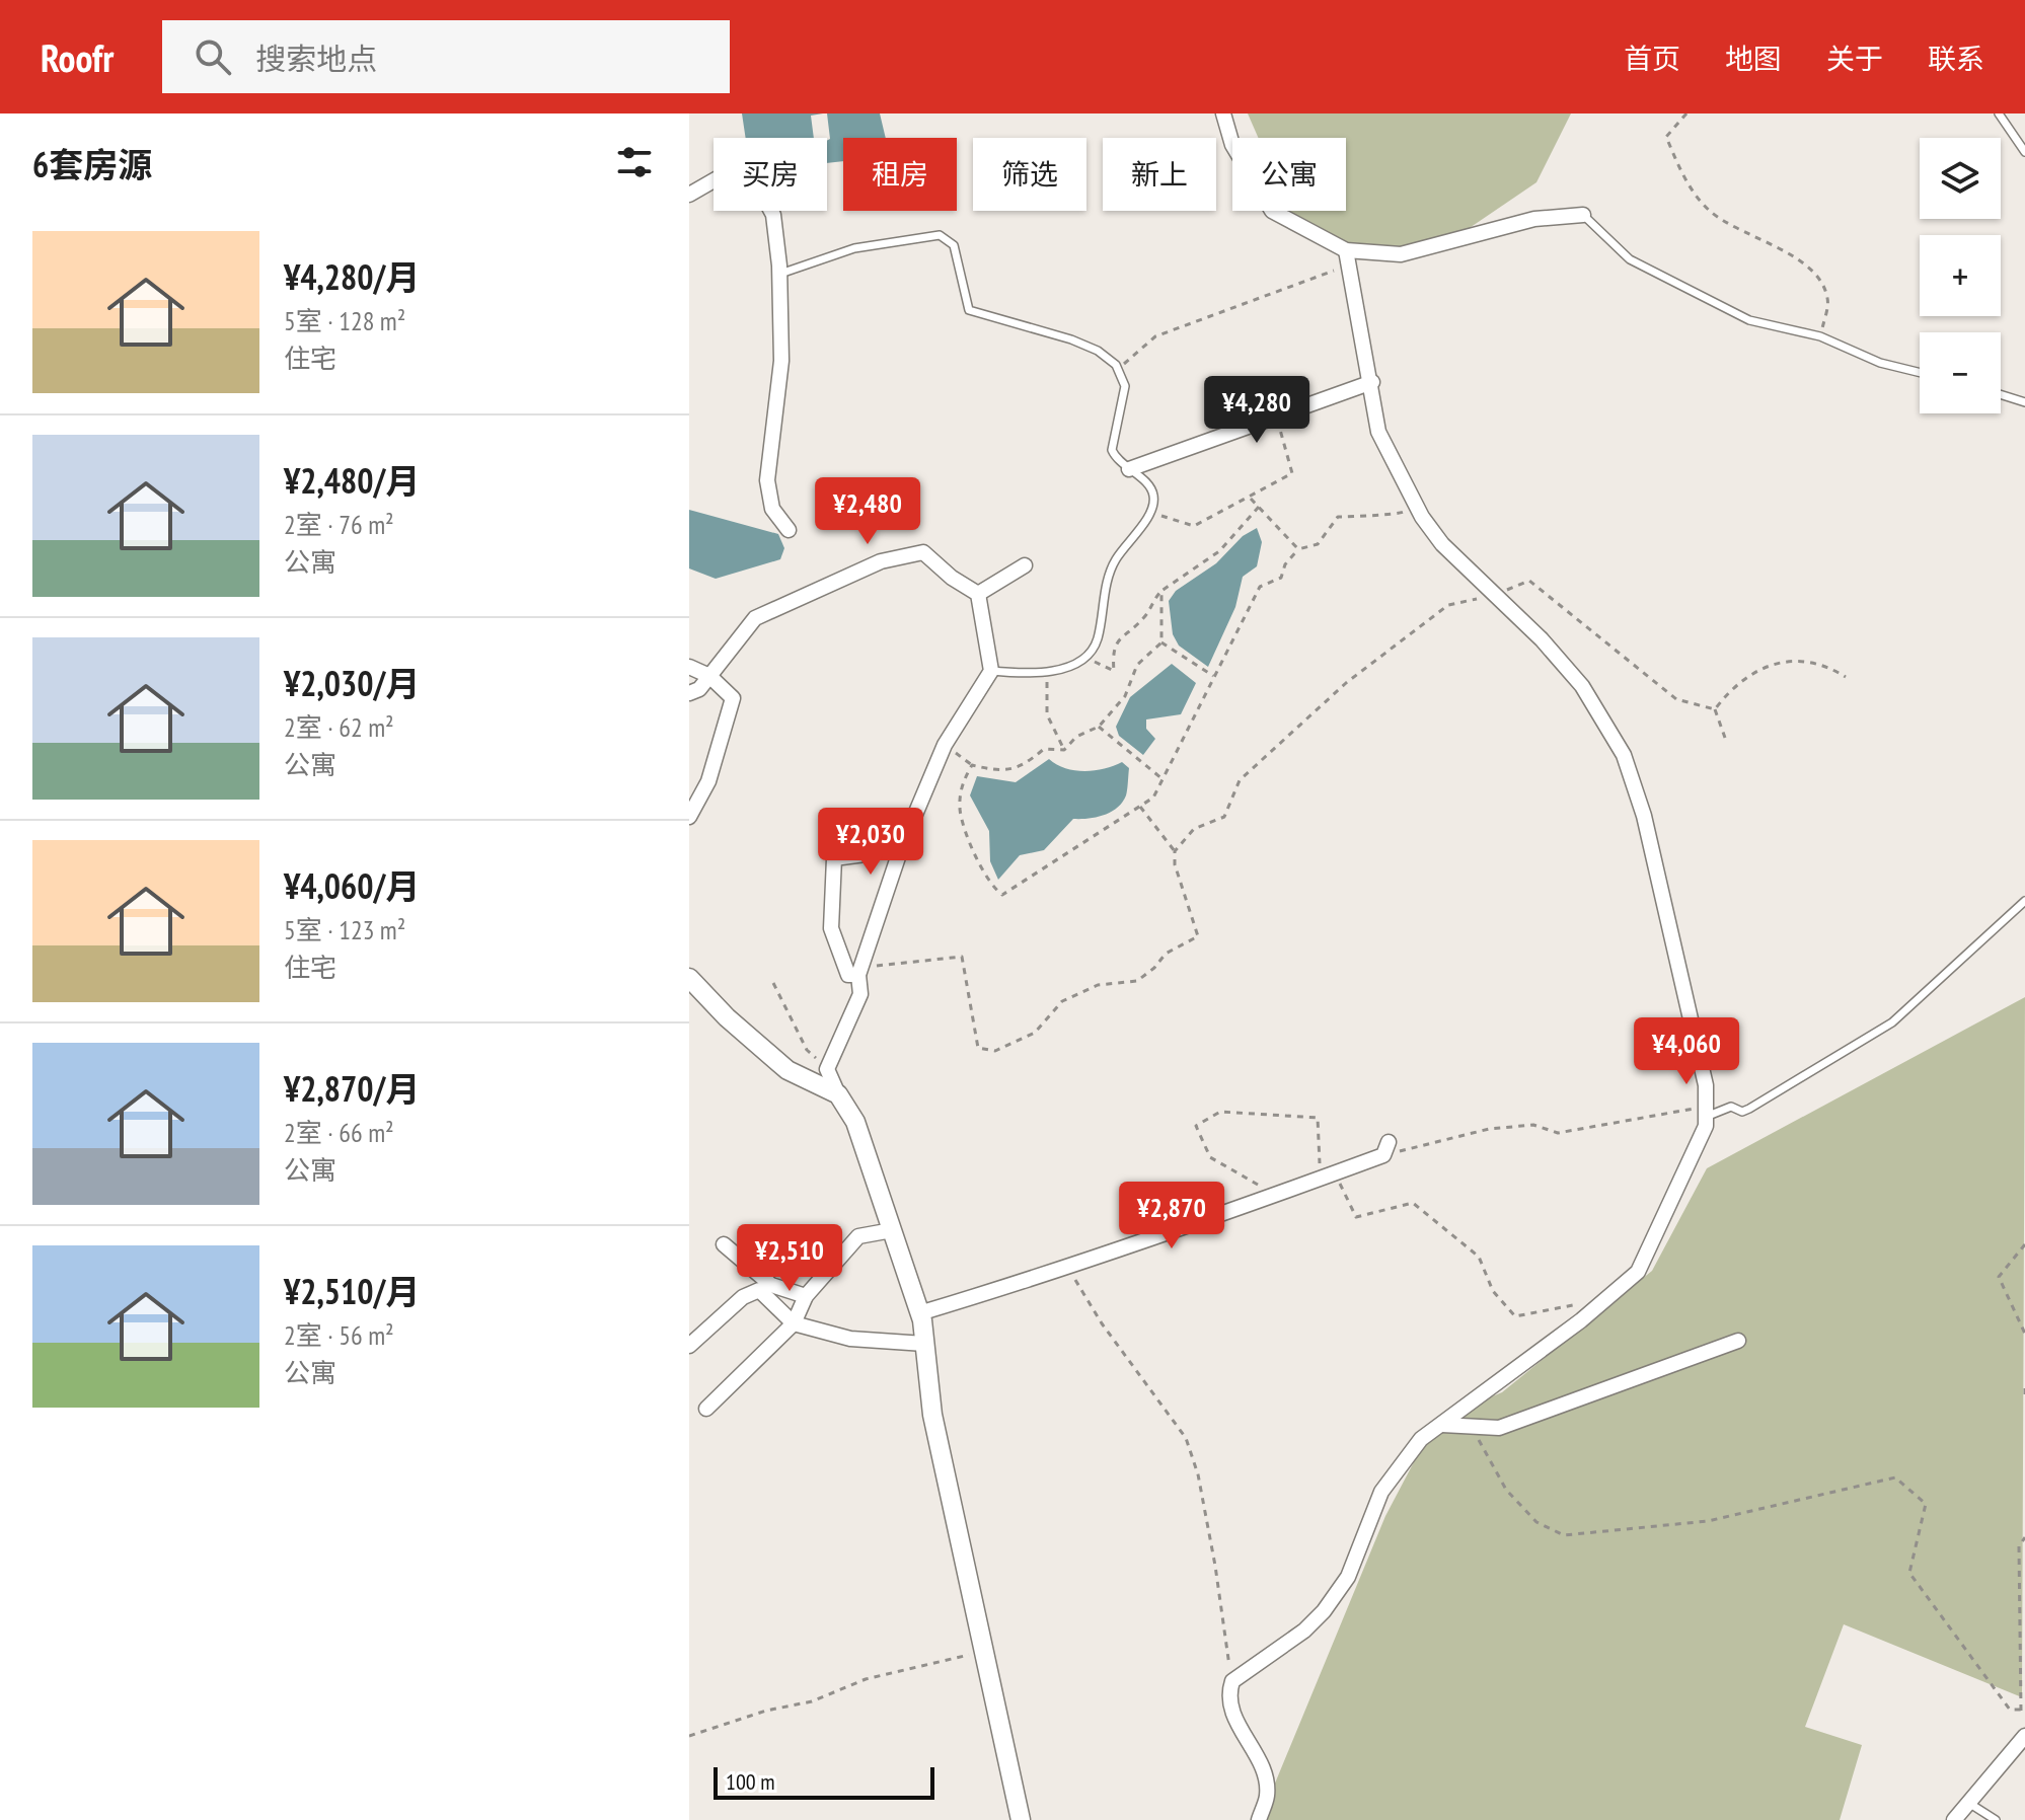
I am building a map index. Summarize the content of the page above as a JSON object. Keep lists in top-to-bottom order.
{
  "scale_bar": "100 m",
  "page": {
    "header": "Roofr",
    "search": "搜索地点",
    "nav": [
      "首页",
      "地图",
      "关于",
      "联系"
    ],
    "heading": "6套房源",
    "map_buttons": ["+", "−"],
    "chip": [
      "买房",
      "租房",
      "筛选",
      "新上",
      "公寓"
    ],
    "list": [
      {
        "name": "¥4,280/月",
        "note": "5室 · 128 m² · 住宅"
      },
      {
        "name": "¥2,480/月",
        "note": "2室 · 76 m² · 公寓"
      },
      {
        "name": "¥2,030/月",
        "note": "2室 · 62 m² · 公寓"
      },
      {
        "name": "¥4,060/月",
        "note": "5室 · 123 m² · 住宅"
      },
      {
        "name": "¥2,870/月",
        "note": "2室 · 66 m² · 公寓"
      },
      {
        "name": "¥2,510/月",
        "note": "2室 · 56 m² · 公寓"
      }
    ],
    "price": [
      "¥4,280",
      "¥2,480",
      "¥2,030",
      "¥4,060",
      "¥2,870",
      "¥2,510"
    ],
    "scale": "100 m"
  }
}
